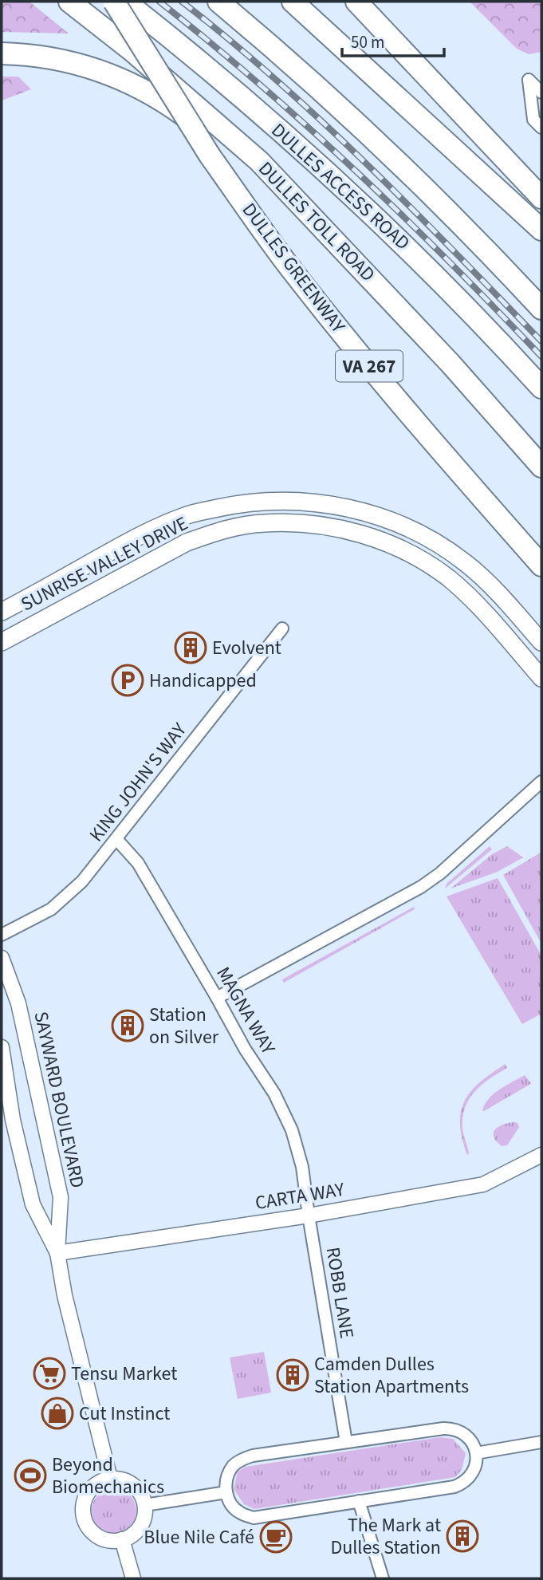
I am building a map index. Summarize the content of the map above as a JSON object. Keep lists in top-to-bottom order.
{
  "streets": {
    "highway": [
      "DULLES ACCESS ROAD",
      "DULLES TOLL ROAD",
      "DULLES GREENWAY",
      "VA 267"
    ],
    "main road": ["SUNRISE VALLEY DRIVE"],
    "street": [
      "KING JOHN'S WAY",
      "MAGNA WAY",
      "SAYWARD BOULEVARD",
      "CARTA WAY",
      "ROBB LANE"
    ]
  },
  "crossings": [
    ["KING JOHN'S WAY", "MAGNA WAY"],
    ["MAGNA WAY", "CARTA WAY"],
    ["MAGNA WAY", "ROBB LANE"],
    ["SAYWARD BOULEVARD", "CARTA WAY"],
    ["CARTA WAY", "ROBB LANE"]
  ],
  "places": {
    "building": [
      "Evolvent",
      "Station on Silver",
      "Camden Dulles Station Apartments",
      "The Mark at Dulles Station"
    ],
    "parking": ["Handicapped"],
    "supermarket": ["Tensu Market"],
    "shop": ["Cut Instinct"],
    "sports": ["Beyond Biomechanics"],
    "cafe": ["Blue Nile Café"]
  },
  "scale_bar": "50 m"
}
